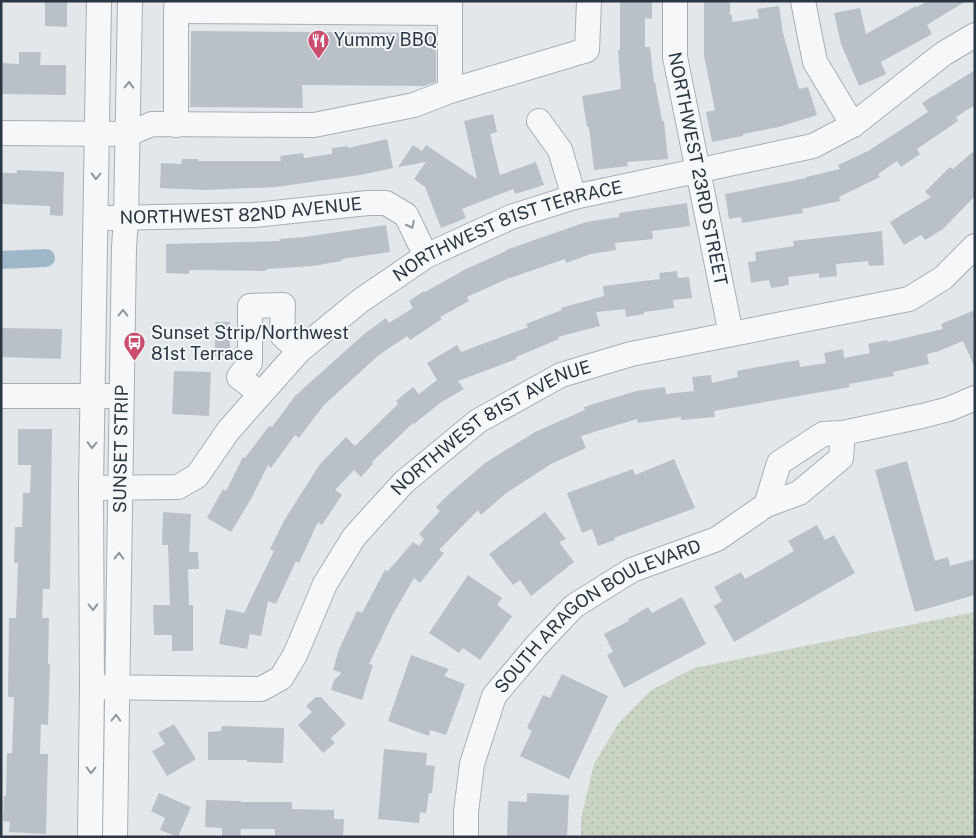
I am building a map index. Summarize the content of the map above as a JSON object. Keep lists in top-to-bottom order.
{
  "streets": {
    "street": [
      "NORTHWEST 23RD STREET",
      "NORTHWEST 82ND AVENUE",
      "NORTHWEST 81ST TERRACE",
      "NORTHWEST 81ST AVENUE",
      "SUNSET STRIP",
      "SOUTH ARAGON BOULEVARD"
    ]
  },
  "crossings": [
    ["NORTHWEST 23RD STREET", "NORTHWEST 81ST TERRACE"],
    ["NORTHWEST 23RD STREET", "NORTHWEST 81ST AVENUE"],
    ["NORTHWEST 82ND AVENUE", "NORTHWEST 81ST TERRACE"],
    ["NORTHWEST 82ND AVENUE", "SUNSET STRIP"],
    ["NORTHWEST 81ST TERRACE", "SUNSET STRIP"],
    ["NORTHWEST 81ST AVENUE", "SUNSET STRIP"]
  ],
  "places": {
    "restaurant": ["Yummy BBQ"],
    "bus stop": ["Sunset Strip/Northwest 81st Terrace"]
  }
}
